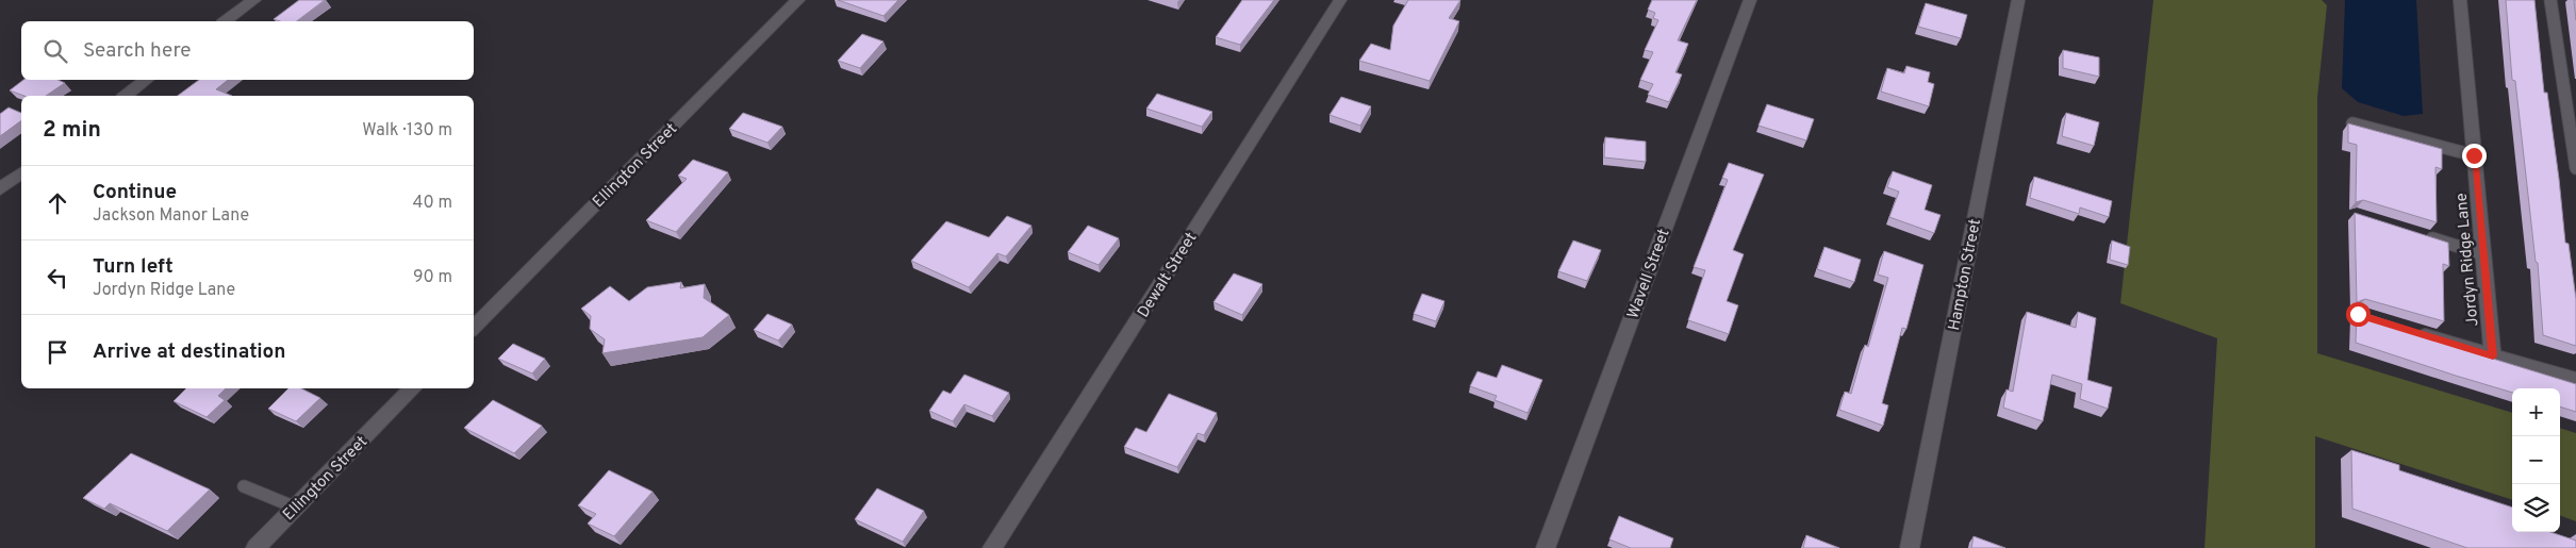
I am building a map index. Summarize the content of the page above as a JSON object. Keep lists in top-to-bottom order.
{
  "streets": {
    "street": [
      "Ellington Street",
      "Jordyn Ridge Lane",
      "Wavell Street",
      "Dewalt Street",
      "Hampton Street"
    ]
  },
  "page": {
    "search": "Search here",
    "heading": ["2 min", "Walk · 130 m"],
    "list": [
      ["Continue", "Jackson Manor Lane", "40 m"],
      ["Turn left", "Jordyn Ridge Lane", "90 m"],
      "Arrive at destination"
    ],
    "map_buttons": ["+", "−"]
  }
}
